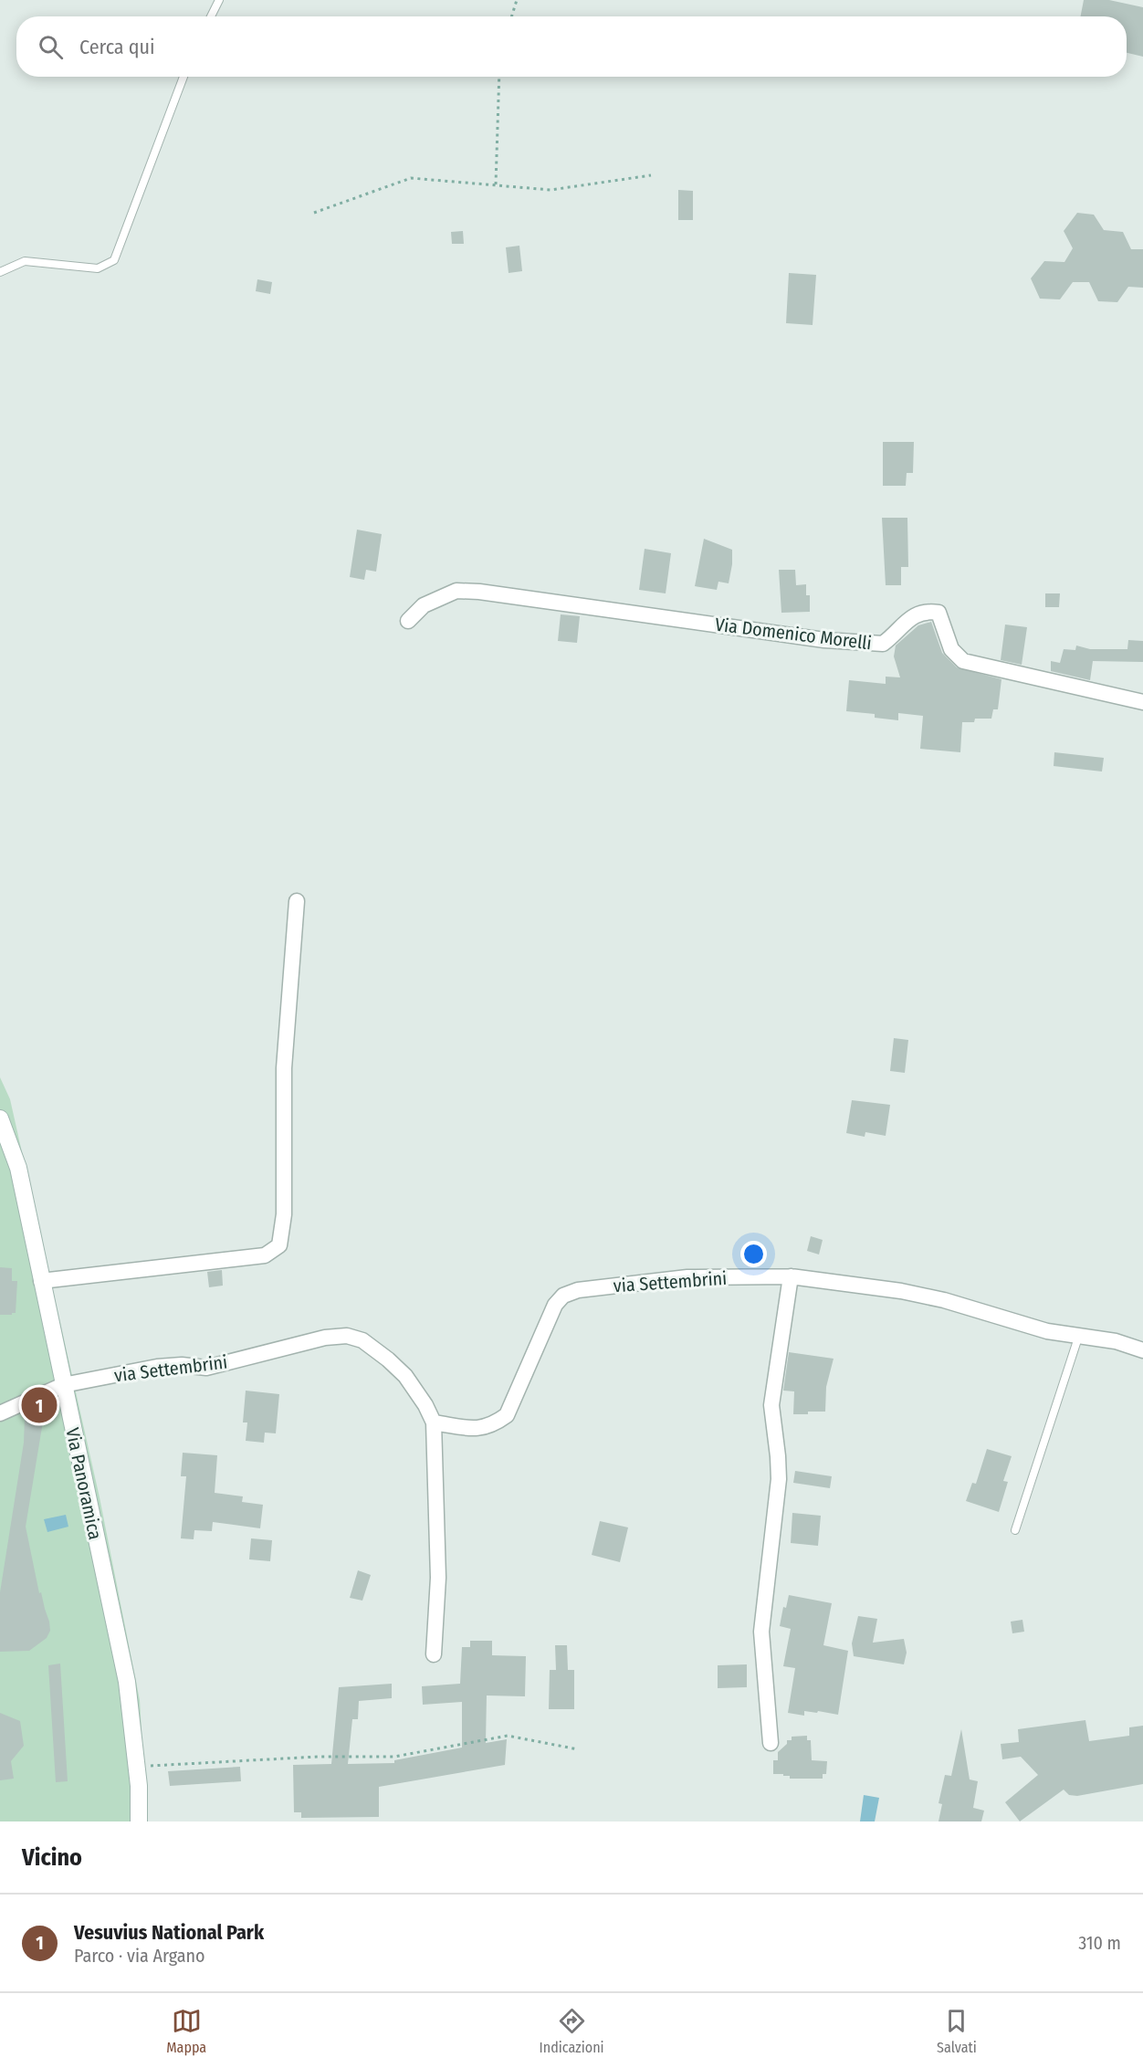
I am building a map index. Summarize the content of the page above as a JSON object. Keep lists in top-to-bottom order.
{
  "streets": {
    "street": ["Via Domenico Morelli", "via Settembrini", "Via Panoramica"]
  },
  "crossings": [
    ["via Settembrini", "Via Panoramica"]
  ],
  "page": {
    "search": "Cerca qui",
    "pins": "1",
    "heading": "Vicino",
    "list": [
      {
        "mark": "1",
        "name": "Vesuvius National Park",
        "note": "Parco · via Argano",
        "value": "310 m"
      }
    ],
    "nav": ["Mappa", "Indicazioni", "Salvati"]
  }
}
